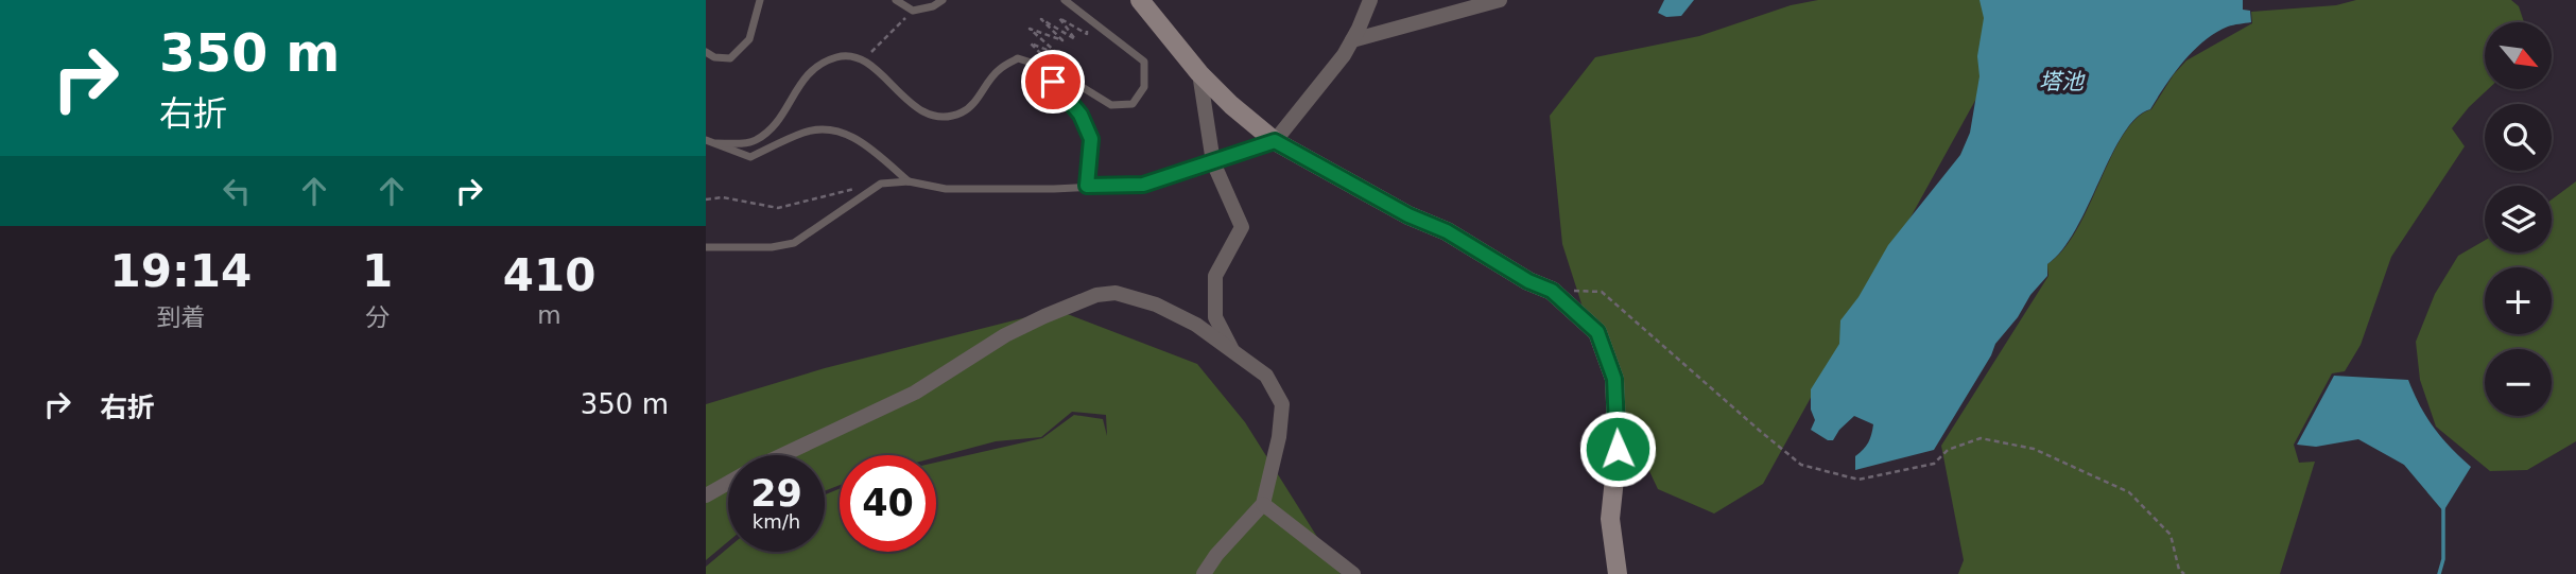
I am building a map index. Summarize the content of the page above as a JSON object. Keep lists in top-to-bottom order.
{
  "water": ["塔池"],
  "north": "bottom right",
  "page": {
    "turn": ["350 m", "右折"],
    "map_buttons": ["+", "−"],
    "eta": [
      "19:14",
      "到着",
      "1",
      "分",
      "410",
      "m"
    ],
    "list": [
      {
        "name": "右折",
        "value": "350 m"
      }
    ],
    "speed": "29 km/h",
    "limit": "40"
  }
}
